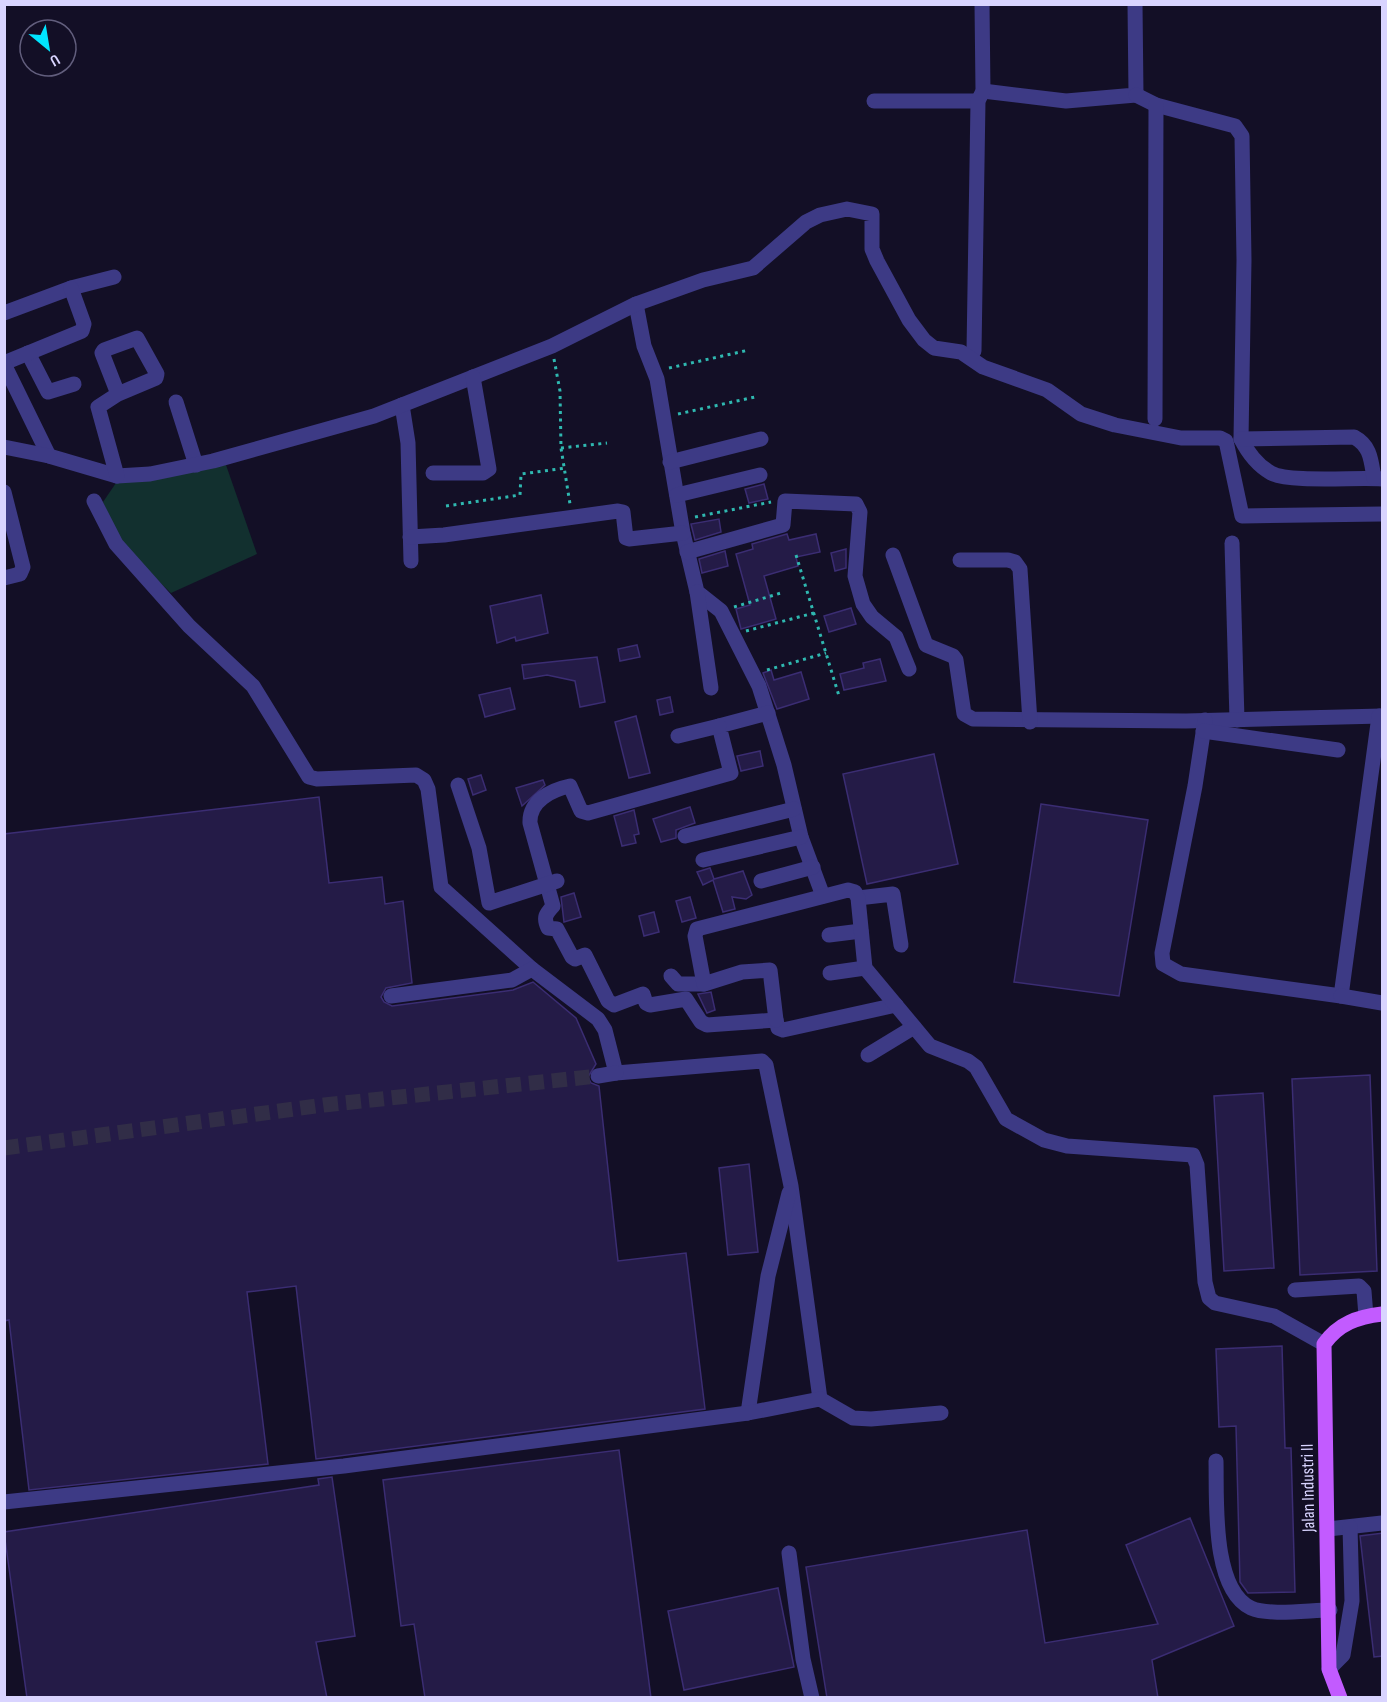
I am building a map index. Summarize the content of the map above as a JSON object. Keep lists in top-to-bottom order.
{
  "streets": {
    "main road": ["Jalan Industri II"]
  },
  "north": "bottom right"
}
